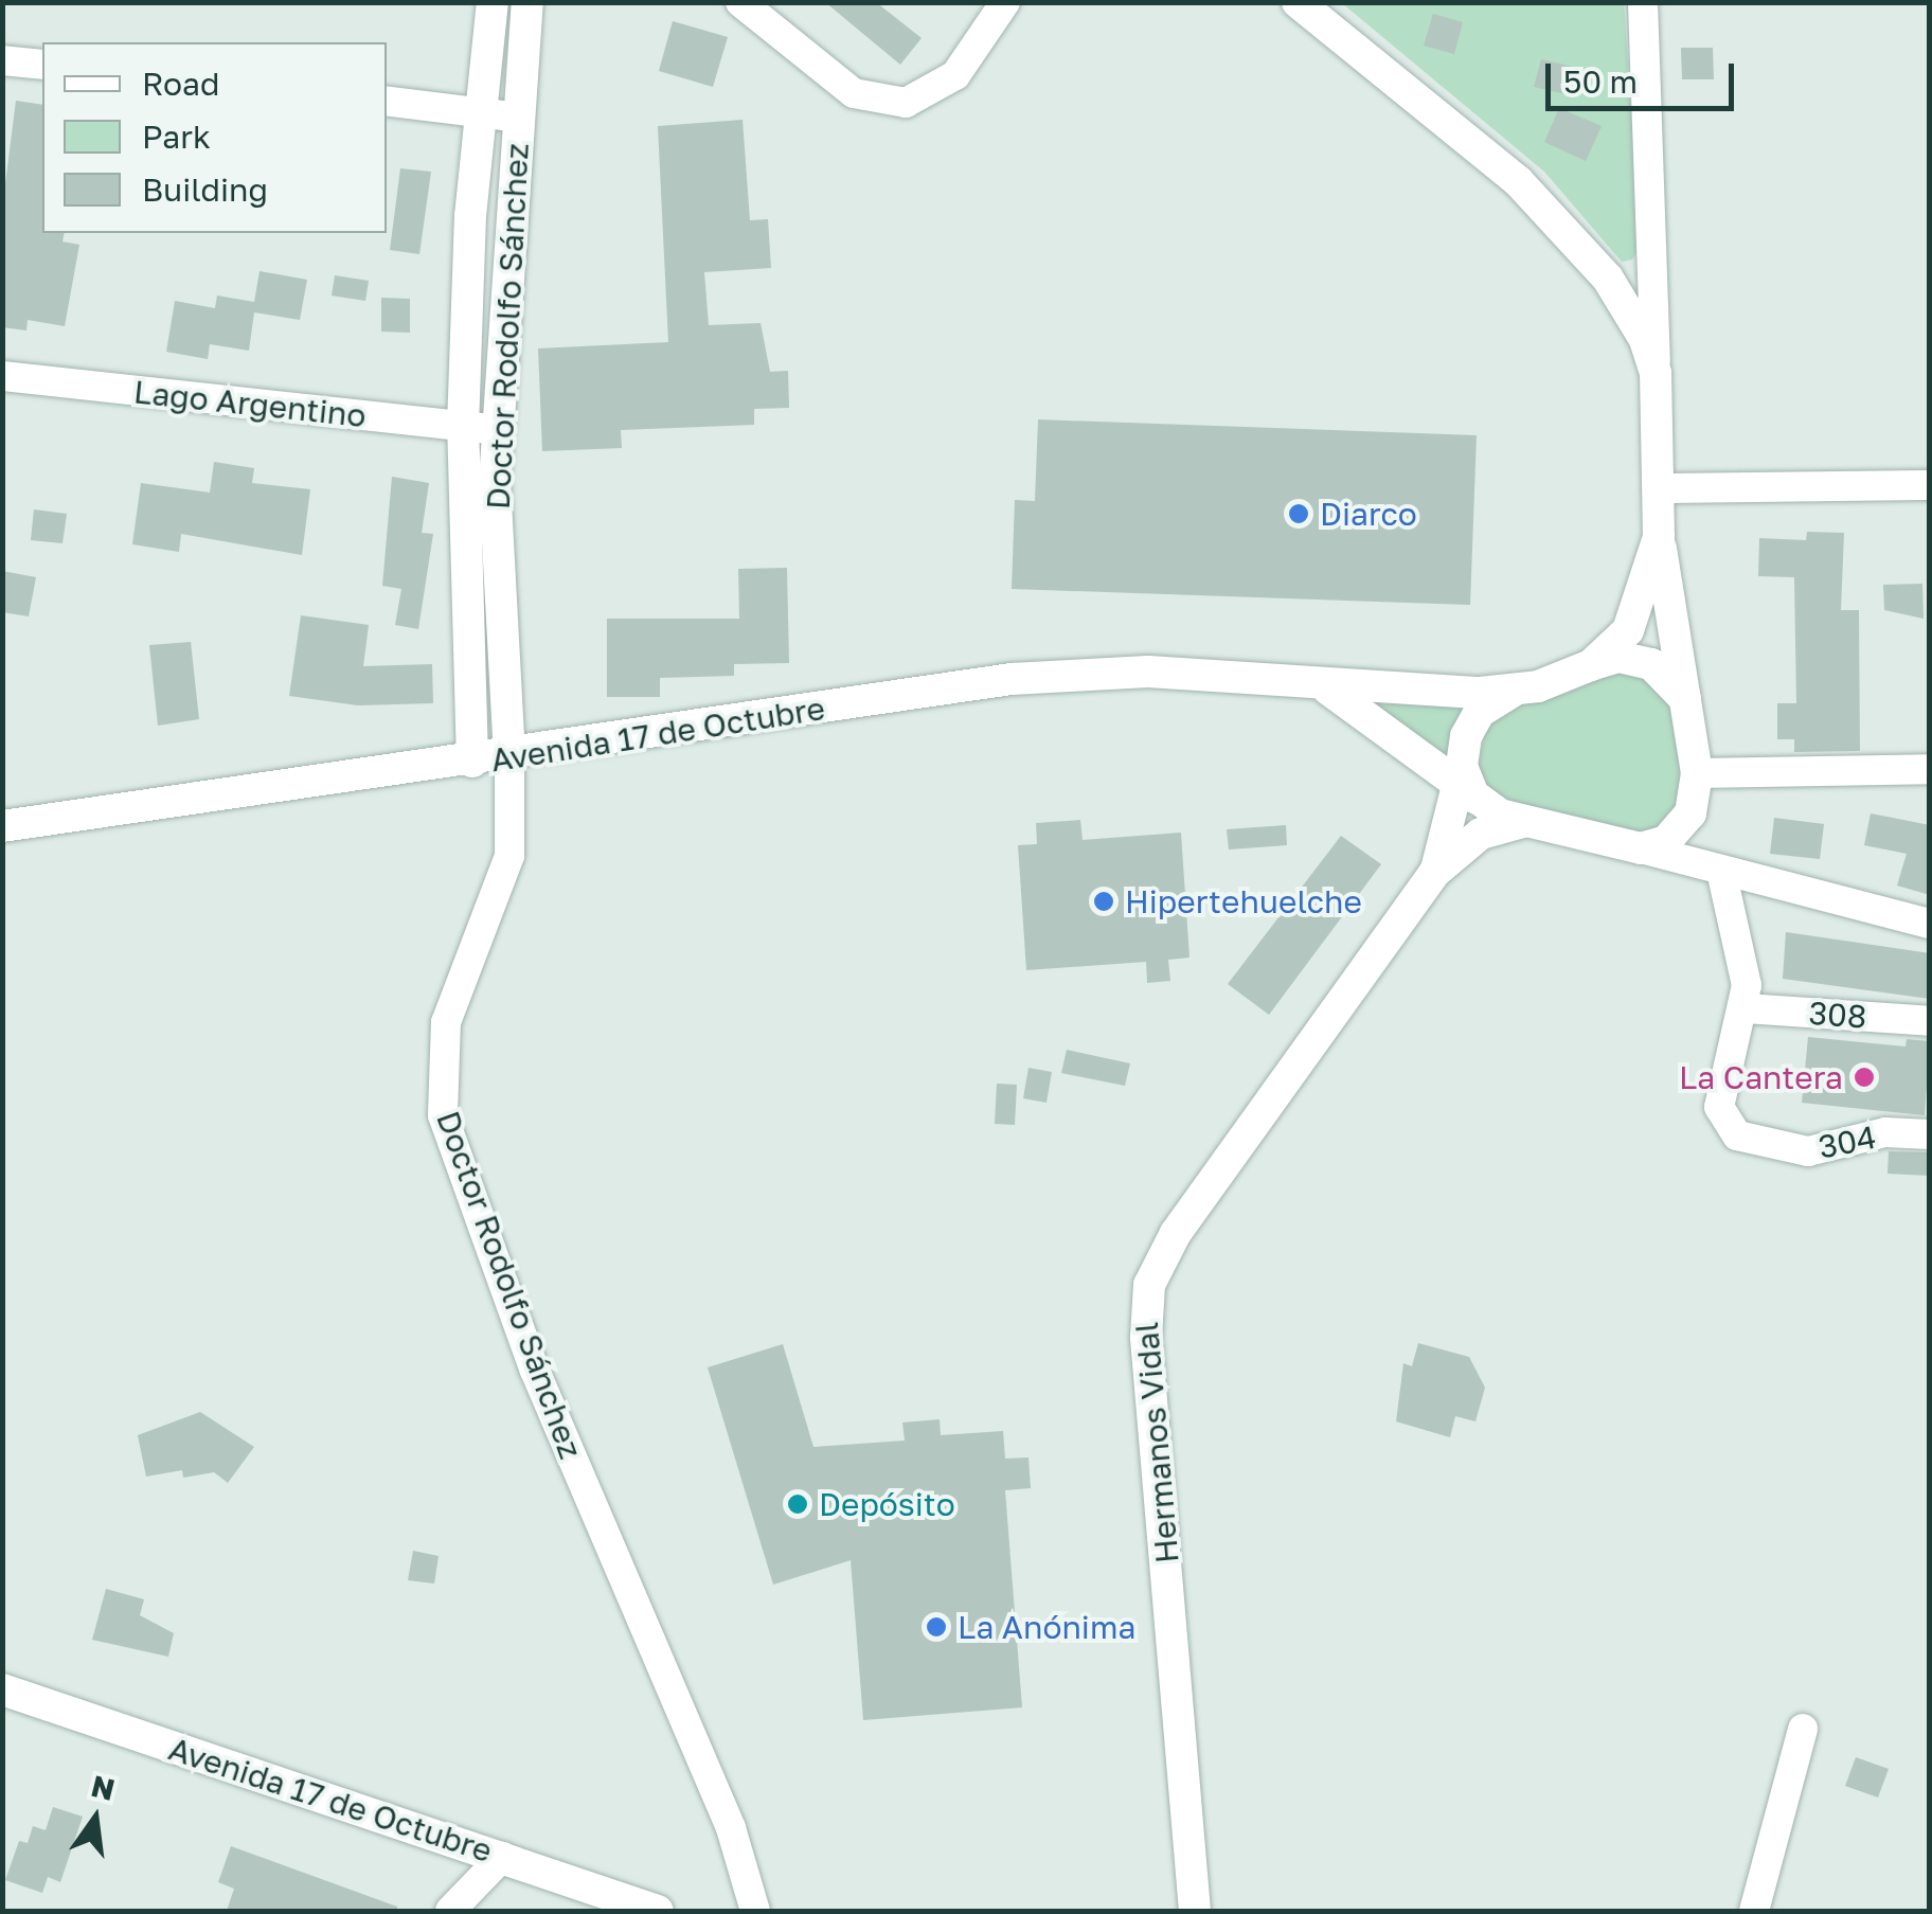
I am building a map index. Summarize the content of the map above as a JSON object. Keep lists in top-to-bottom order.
{
  "streets": {
    "main road": ["Doctor Rodolfo Sánchez", "Avenida 17 de Octubre", "Hermanos Vidal"],
    "street": ["Lago Argentino", "308", "304"]
  },
  "crossings": [
    ["Doctor Rodolfo Sánchez", "Lago Argentino"],
    ["Doctor Rodolfo Sánchez", "Avenida 17 de Octubre"],
    ["Avenida 17 de Octubre", "Hermanos Vidal"],
    ["308", "304"]
  ],
  "places": [
    "Diarco",
    "Hipertehuelche",
    "La Cantera",
    "Depósito",
    "La Anónima"
  ],
  "legend": ["Road", "Park", "Building"],
  "scale_bar": "50 m",
  "north": "top"
}
